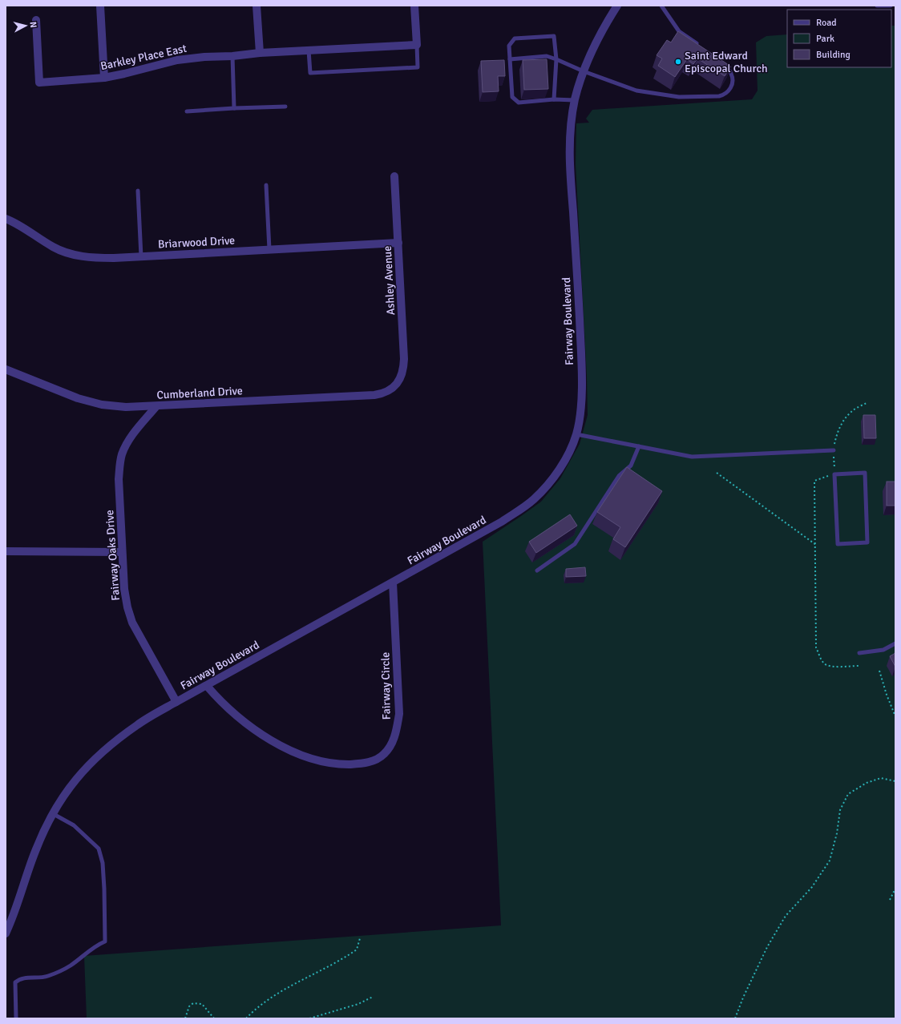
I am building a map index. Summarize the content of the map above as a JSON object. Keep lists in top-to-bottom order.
{
  "streets": {
    "street": [
      "Barkley Place East",
      "Briarwood Drive",
      "Ashley Avenue",
      "Fairway Boulevard",
      "Cumberland Drive",
      "Fairway Oaks Drive",
      "Fairway Circle"
    ]
  },
  "crossings": [
    ["Briarwood Drive", "Ashley Avenue"],
    ["Ashley Avenue", "Cumberland Drive"],
    ["Fairway Boulevard", "Fairway Oaks Drive"],
    ["Fairway Boulevard", "Fairway Circle"],
    ["Cumberland Drive", "Fairway Oaks Drive"]
  ],
  "places": ["Saint Edward Episcopal Church"],
  "legend": ["Road", "Park", "Building"],
  "north": "right"
}
